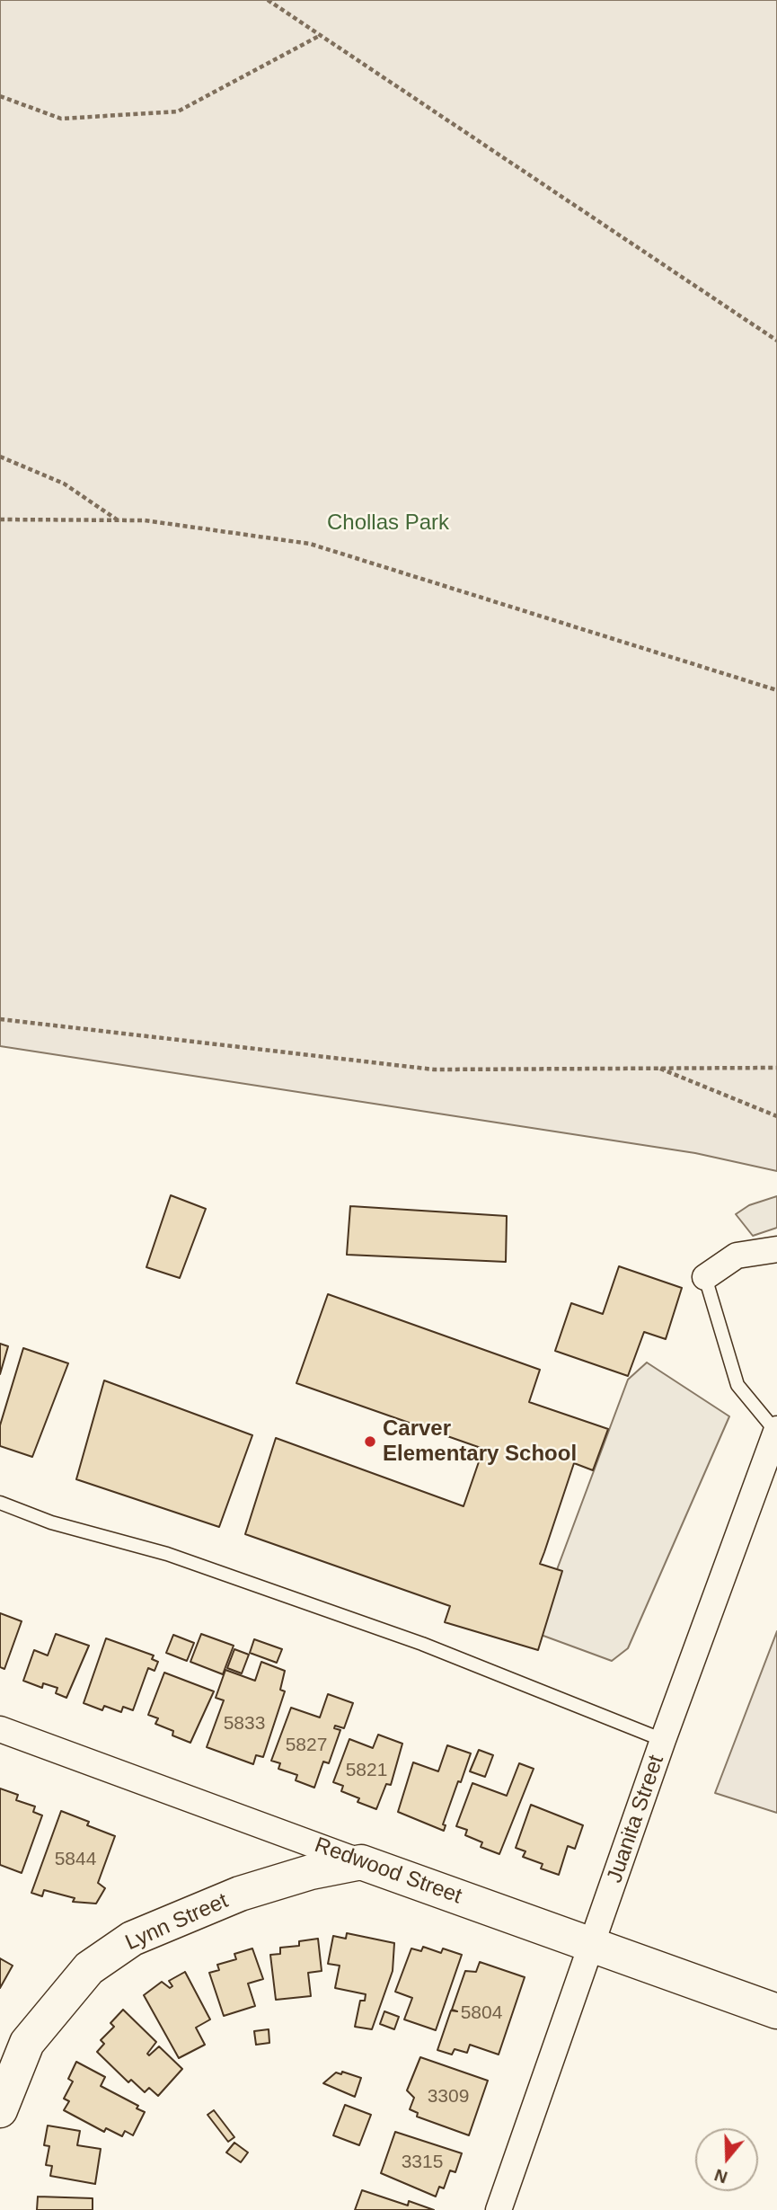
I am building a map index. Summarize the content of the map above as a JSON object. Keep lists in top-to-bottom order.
{
  "streets": {
    "street": ["Juanita Street", "Redwood Street", "Lynn Street"]
  },
  "crossings": [
    ["Juanita Street", "Redwood Street"],
    ["Redwood Street", "Lynn Street"]
  ],
  "parks": ["Chollas Park"],
  "places": ["Carver Elementary School"],
  "house_numbers": [
    "5833",
    "5827",
    "5821",
    "5844",
    "5804",
    "3309",
    "3315"
  ],
  "north": "bottom"
}
